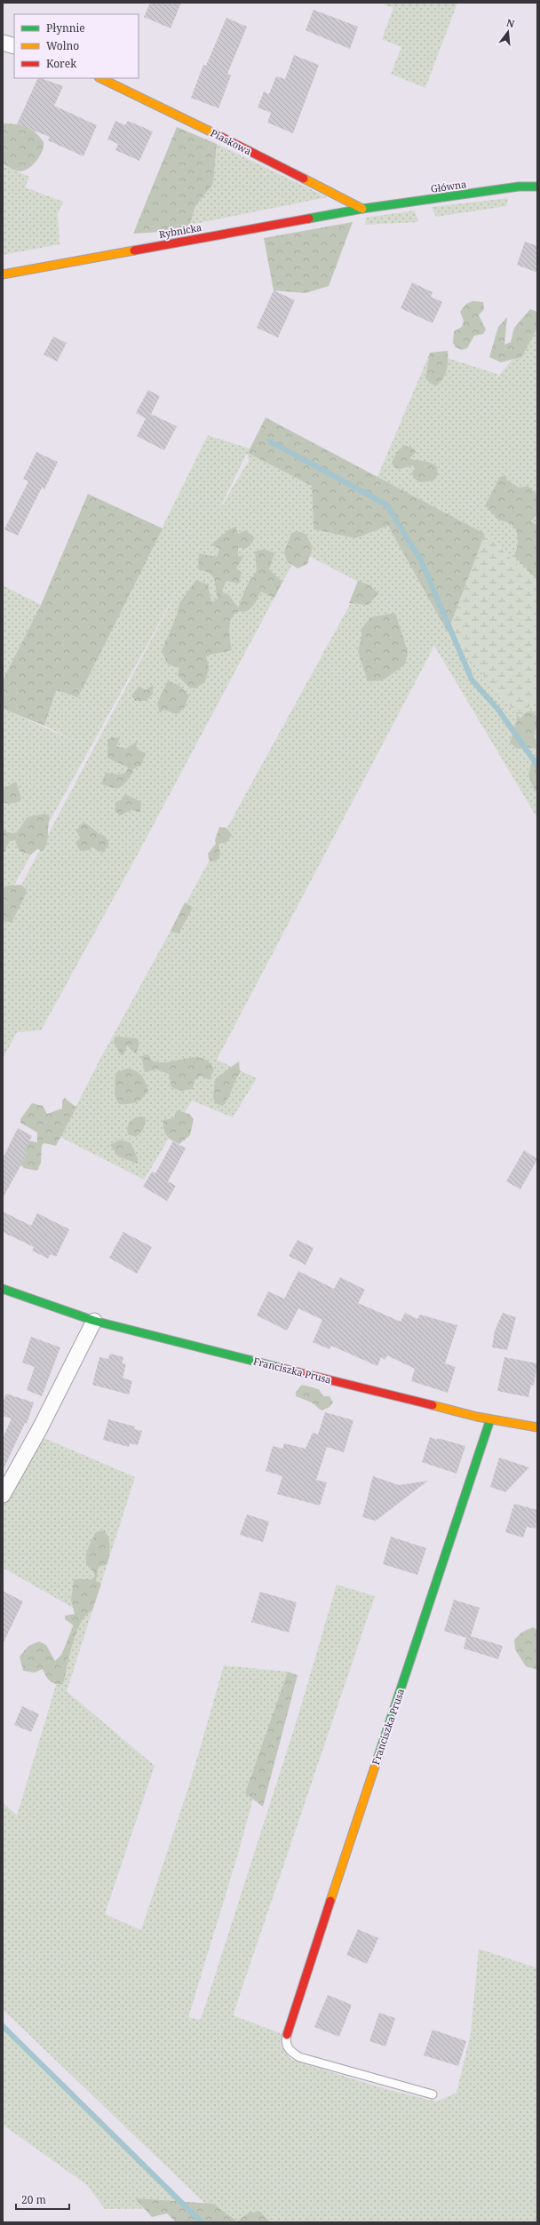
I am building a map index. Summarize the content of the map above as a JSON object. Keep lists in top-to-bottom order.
{
  "streets": {
    "street": [
      "Piaskowa",
      "Główna",
      "Rybnicka",
      "Franciszka Prusa"
    ]
  },
  "crossings": [
    ["Piaskowa", "Główna"],
    ["Piaskowa", "Rybnicka"],
    ["Główna", "Rybnicka"]
  ],
  "legend": ["Płynnie", "Wolno", "Korek"],
  "scale_bar": "20 m",
  "north": "top"
}
